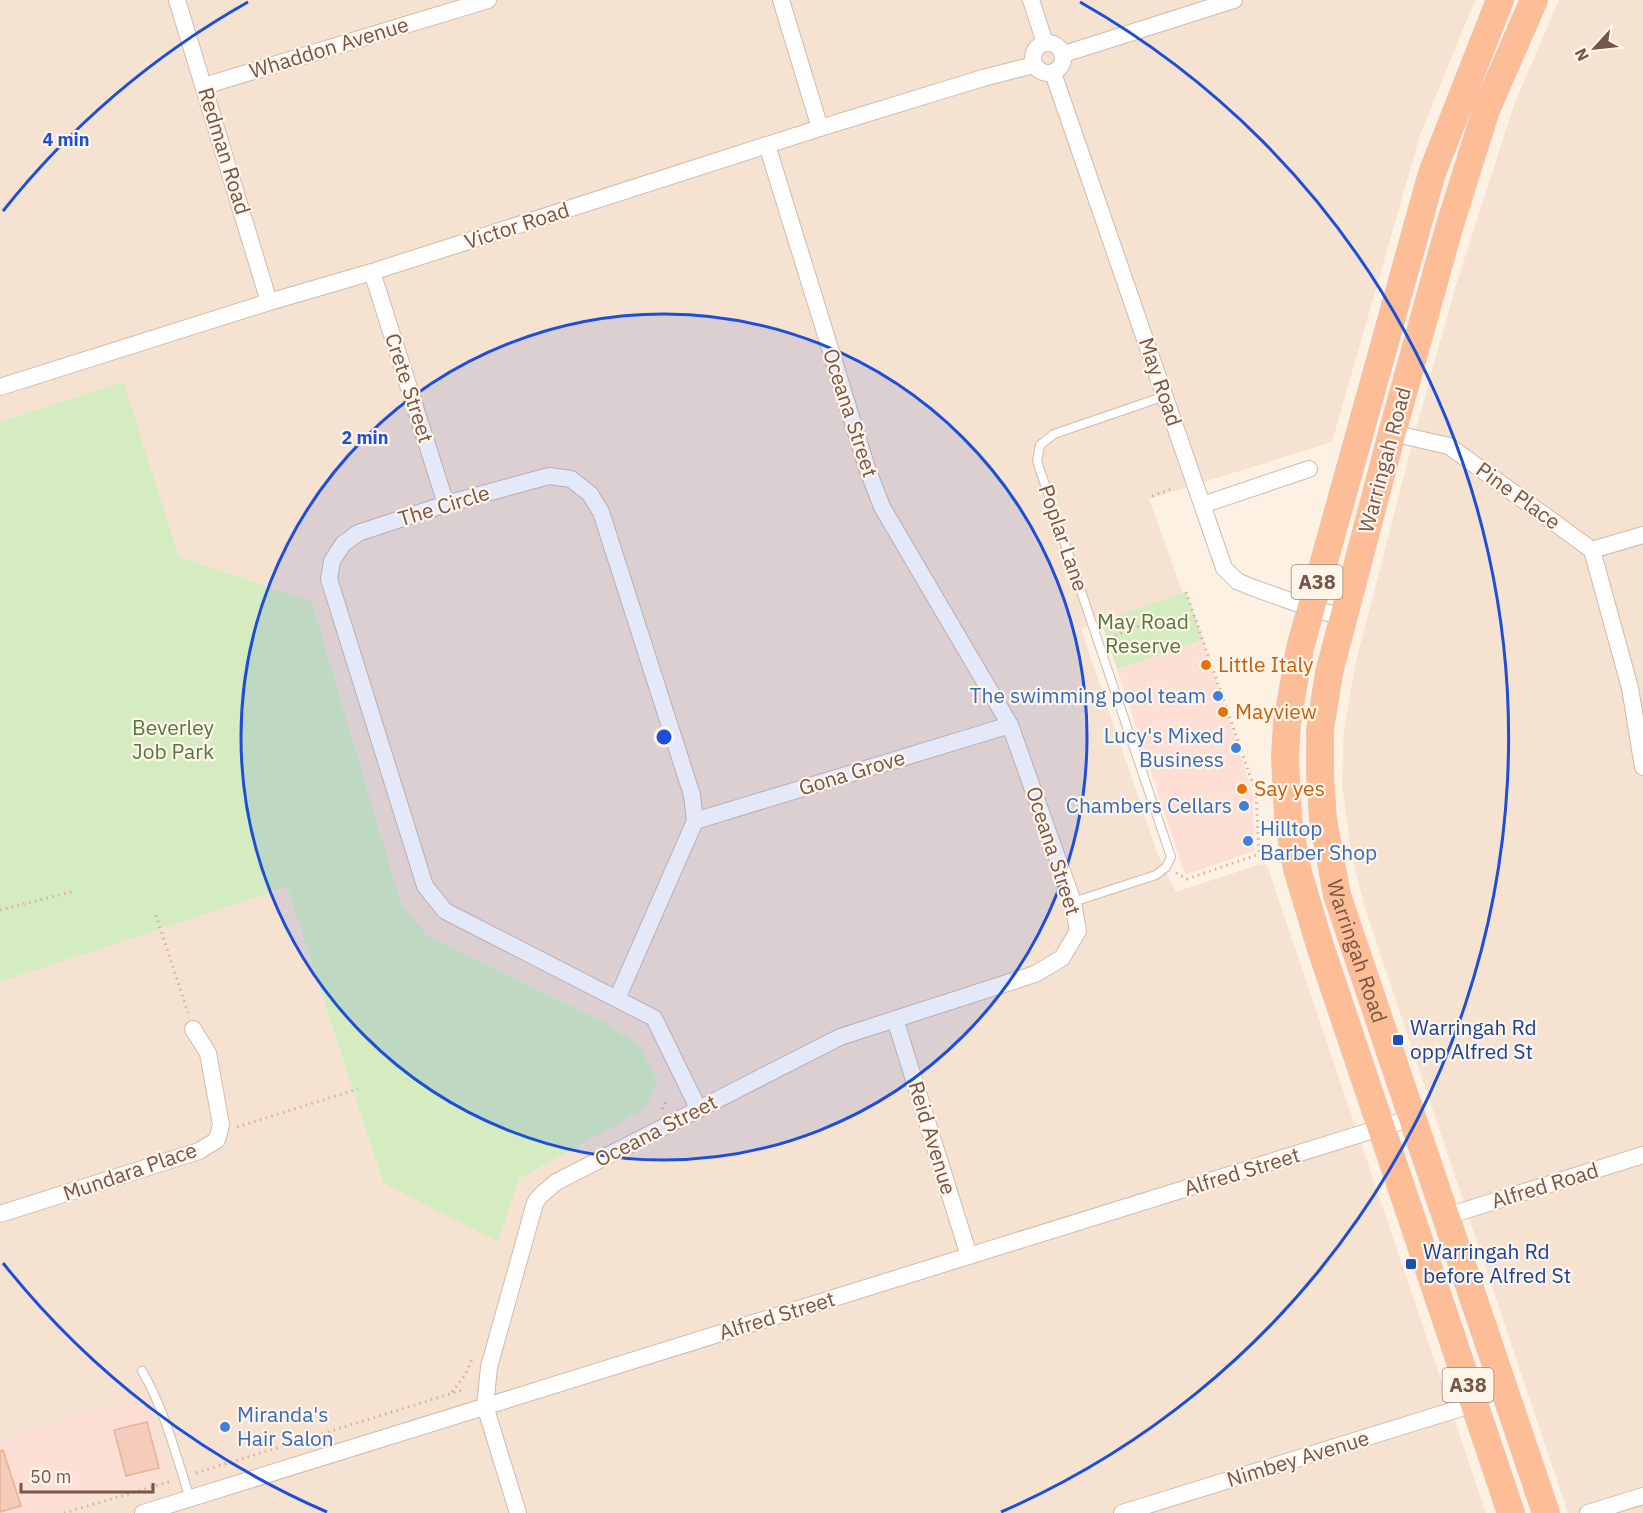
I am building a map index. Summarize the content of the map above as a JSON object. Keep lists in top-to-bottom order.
{
  "streets": {
    "highway": ["Warringah Road", "A38"],
    "street": [
      "Whaddon Avenue",
      "Redman Road",
      "Victor Road",
      "May Road",
      "Crete Street",
      "Oceana Street",
      "Pine Place",
      "The Circle",
      "Gona Grove",
      "Reid Avenue",
      "Mundara Place",
      "Alfred Street",
      "Alfred Road",
      "Nimbey Avenue"
    ],
    "lane": ["Poplar Lane"]
  },
  "crossings": [
    ["Whaddon Avenue", "Redman Road"],
    ["Redman Road", "Victor Road"],
    ["Victor Road", "May Road"],
    ["Victor Road", "Crete Street"],
    ["Victor Road", "Oceana Street"],
    ["May Road", "Warringah Road"],
    ["May Road", "Poplar Lane"],
    ["Crete Street", "The Circle"],
    ["Oceana Street", "The Circle"],
    ["Oceana Street", "Gona Grove"],
    ["Oceana Street", "Reid Avenue"],
    ["Oceana Street", "Alfred Street"],
    ["Warringah Road", "Pine Place"],
    ["Warringah Road", "Alfred Street"],
    ["Warringah Road", "Alfred Road"],
    ["Warringah Road", "Nimbey Avenue"],
    ["The Circle", "Gona Grove"],
    ["Reid Avenue", "Alfred Street"]
  ],
  "parks": ["May Road Reserve", "Beverley Job Park"],
  "places": {
    "other": [
      "Little Italy",
      "The swimming pool team",
      "Mayview",
      "Lucy's Mixed Business",
      "Say yes",
      "Chambers Cellars",
      "Hilltop Barber Shop",
      "Miranda's Hair Salon"
    ],
    "transit": ["Warringah Rd opp Alfred St", "Warringah Rd before Alfred St"]
  },
  "scale_bar": "50 m",
  "north": "bottom left",
  "rings": ["4 min", "2 min"]
}
